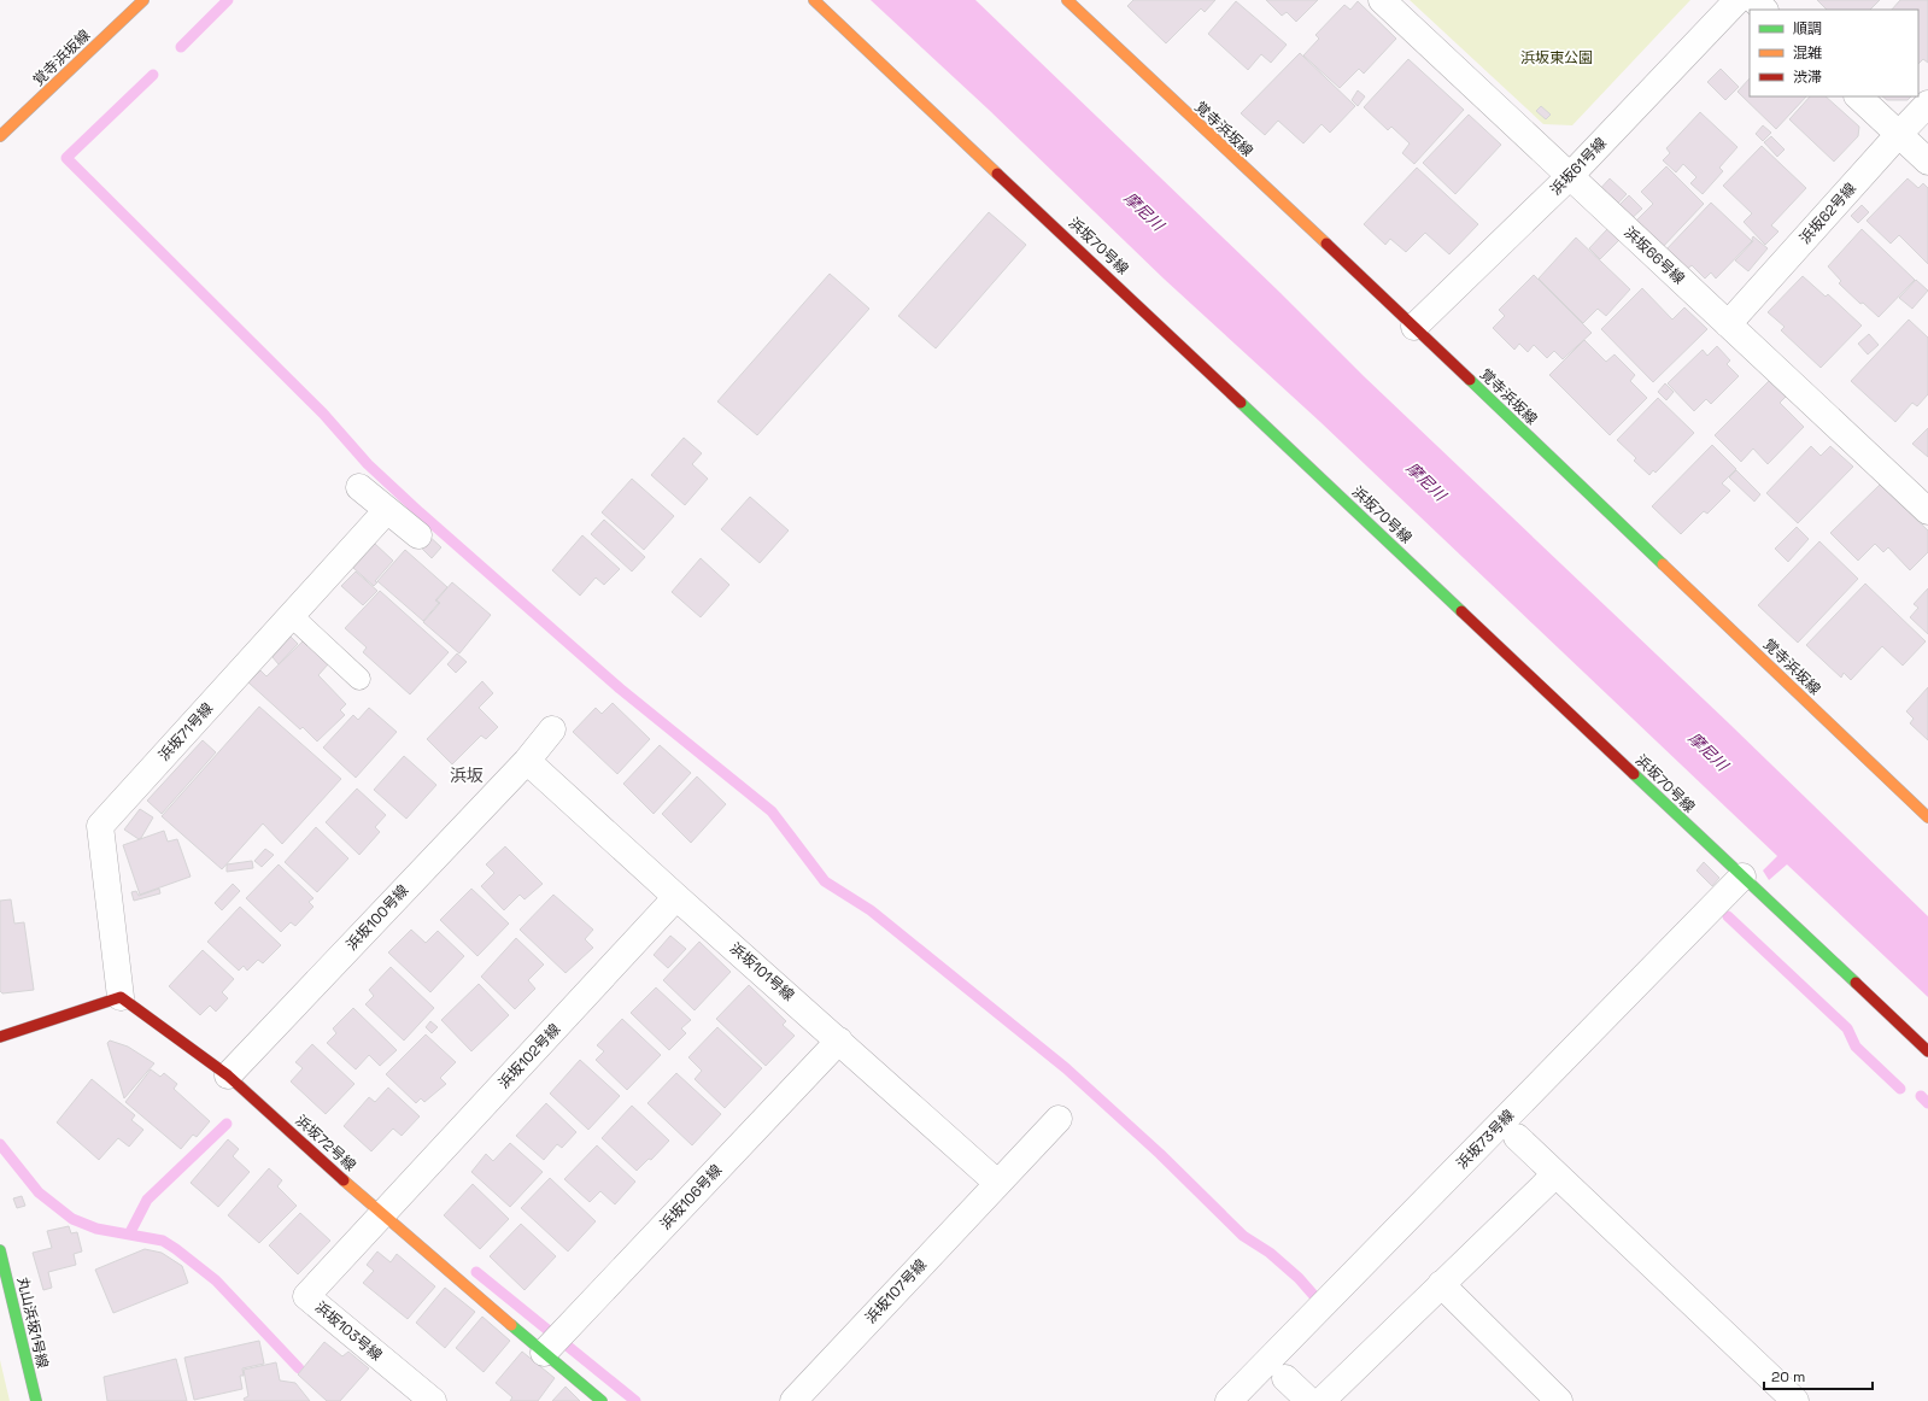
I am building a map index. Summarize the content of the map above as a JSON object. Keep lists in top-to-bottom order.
{
  "streets": {
    "street": [
      "覚寺浜坂線",
      "浜坂61号線",
      "浜坂62号線",
      "浜坂70号線",
      "浜坂66号線",
      "浜坂71号線",
      "浜坂100号線",
      "浜坂101号線",
      "浜坂102号線",
      "浜坂73号線",
      "浜坂72号線",
      "浜坂106号線",
      "浜坂107号線",
      "丸山浜坂1号線",
      "浜坂103号線"
    ]
  },
  "crossings": [
    ["覚寺浜坂線", "浜坂61号線"],
    ["浜坂61号線", "浜坂66号線"],
    ["浜坂62号線", "浜坂66号線"],
    ["浜坂70号線", "浜坂73号線"],
    ["浜坂71号線", "浜坂72号線"],
    ["浜坂100号線", "浜坂101号線"],
    ["浜坂100号線", "浜坂72号線"],
    ["浜坂101号線", "浜坂102号線"],
    ["浜坂101号線", "浜坂106号線"],
    ["浜坂101号線", "浜坂107号線"],
    ["浜坂102号線", "浜坂72号線"],
    ["浜坂102号線", "浜坂103号線"],
    ["浜坂72号線", "浜坂106号線"],
    ["浜坂72号線", "浜坂103号線"]
  ],
  "districts": ["浜坂"],
  "water": ["摩尼川"],
  "parks": ["浜坂東公園"],
  "legend": ["順調", "混雑", "渋滞"],
  "scale_bar": "20 m"
}
